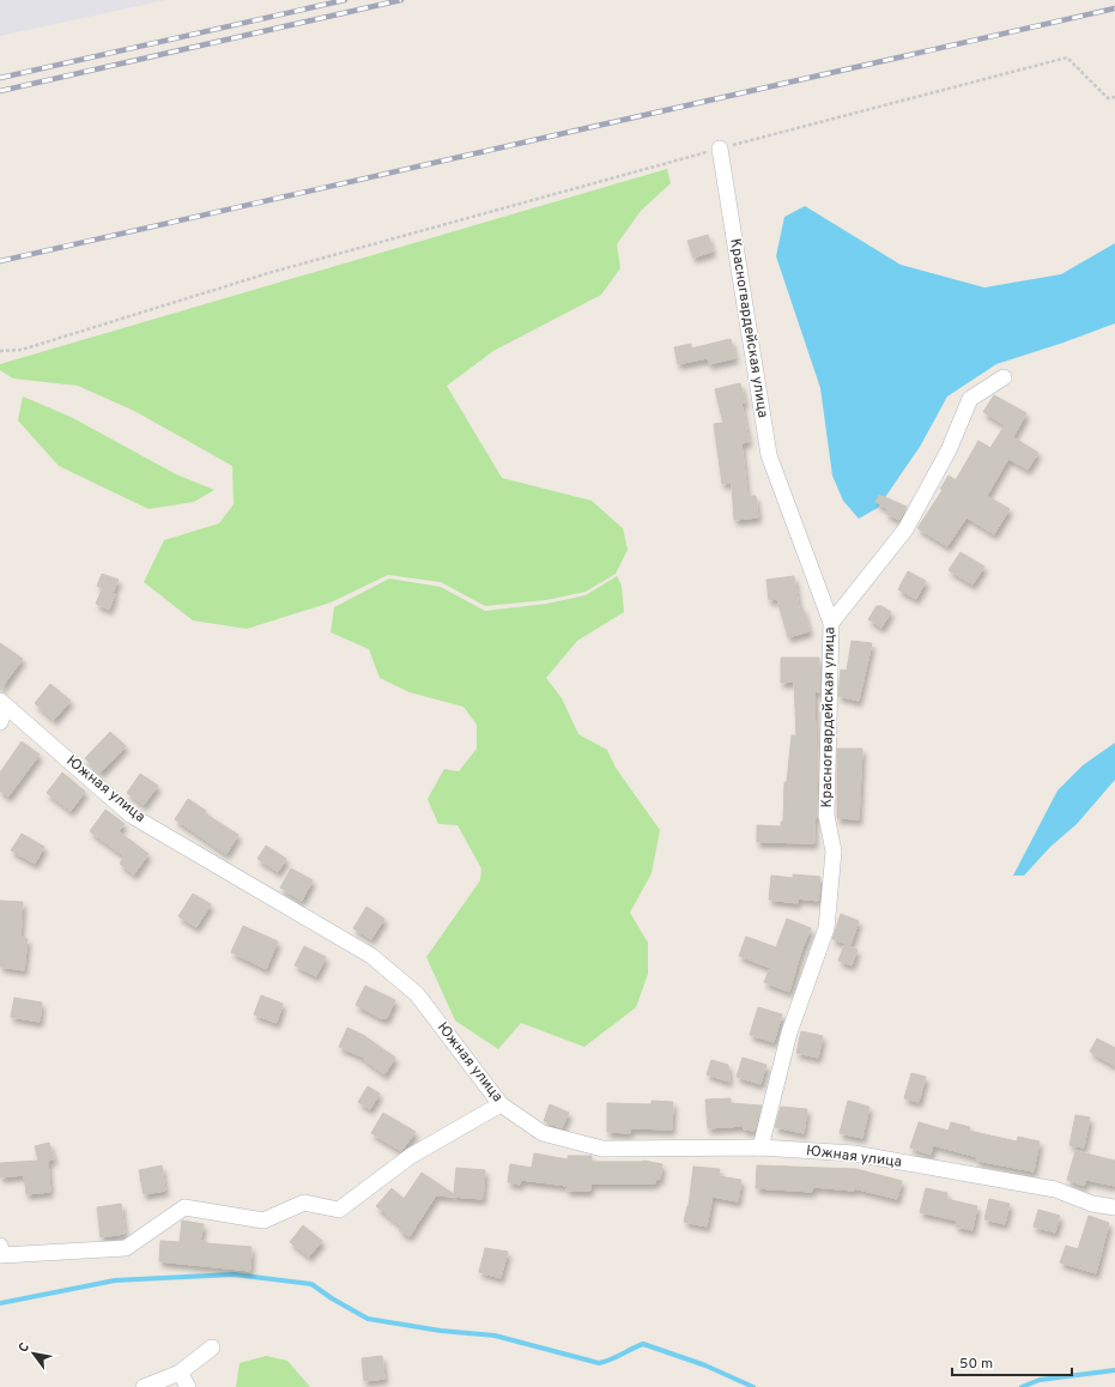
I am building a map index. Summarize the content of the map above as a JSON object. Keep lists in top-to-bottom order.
{
  "streets": {
    "street": ["Красногвардейская улица", "Южная улица"]
  },
  "crossings": [
    ["Красногвардейская улица", "Южная улица"]
  ],
  "scale_bar": "50 m",
  "north": "top left"
}
